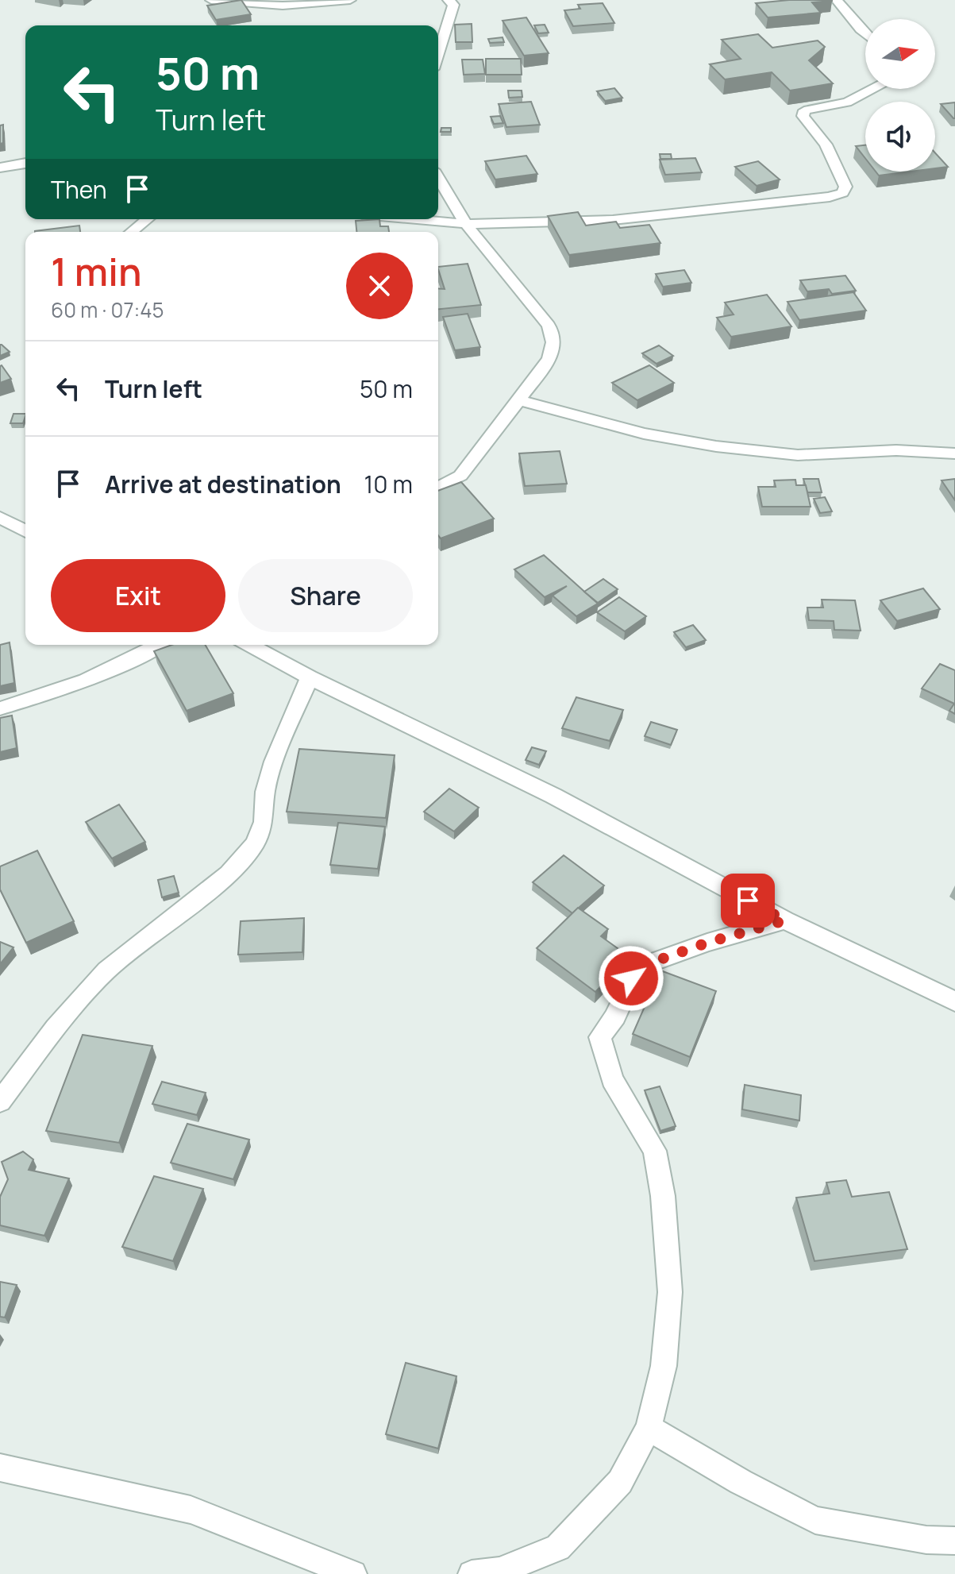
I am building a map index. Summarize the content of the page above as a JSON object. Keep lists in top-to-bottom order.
{
  "north": "right",
  "page": {
    "turn": ["50 m", "Turn left"],
    "then": "Then",
    "heading": ["1 min", "60 m · 07:45"],
    "list": [
      {
        "name": "Turn left",
        "value": "50 m"
      },
      {
        "name": "Arrive at destination",
        "value": "10 m"
      }
    ],
    "buttons": ["Exit", "Share"]
  }
}
